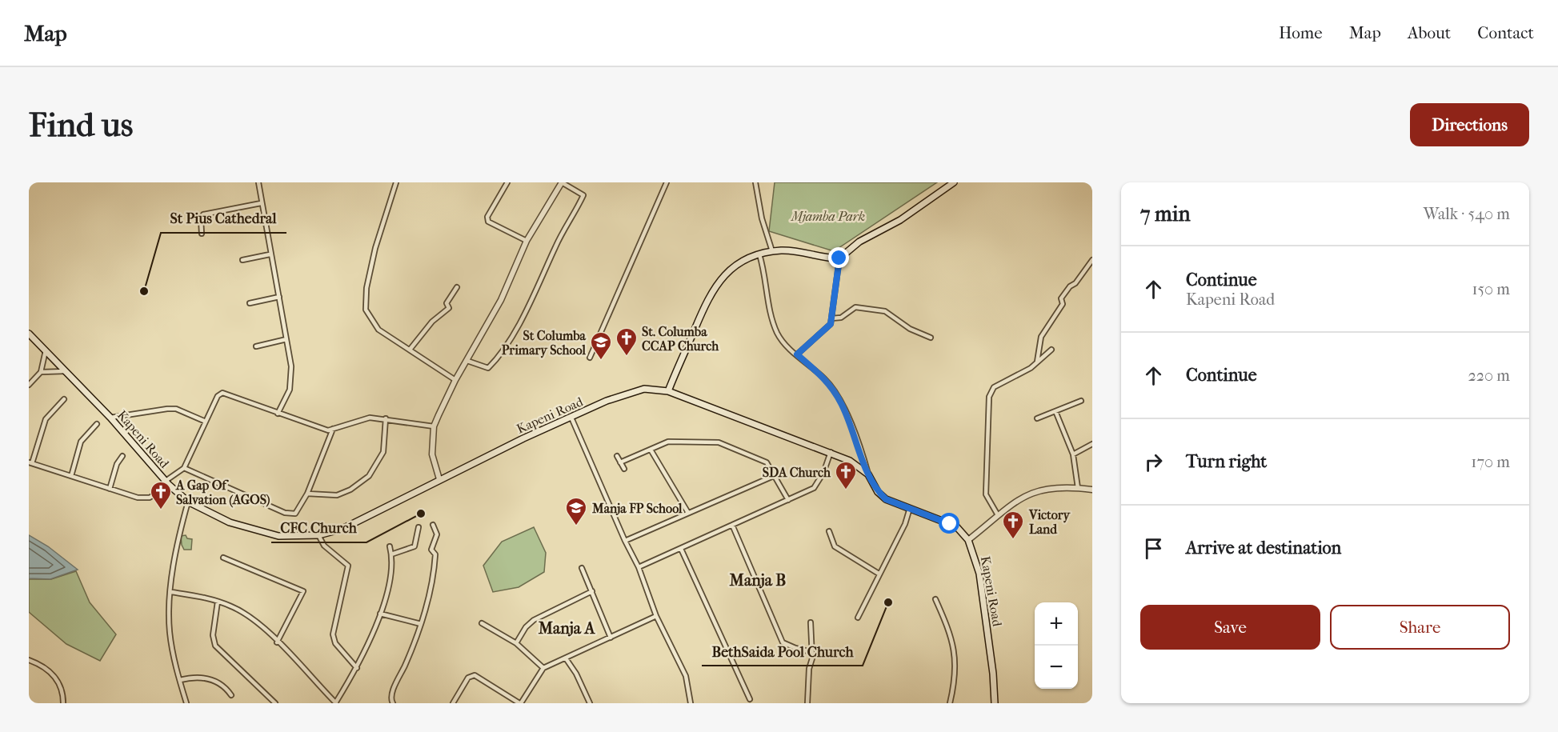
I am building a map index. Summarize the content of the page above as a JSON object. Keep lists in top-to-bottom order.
{
  "streets": {
    "main road": ["Kapeni Road"]
  },
  "districts": ["Manja B", "Manja A"],
  "parks": ["Mjamba Park"],
  "places": {
    "other": ["St Pius Cathedral", "CFC Church", "BethSaida Pool Church"],
    "church": [
      "St. Columba CCAP Church",
      "SDA Church",
      "A Gap Of Salvation (AGOS)",
      "Victory Land"
    ],
    "school or university": ["St Columba Primary School", "Manja FP School"]
  },
  "page": {
    "header": "Map",
    "nav": [
      "Home",
      "Map",
      "About",
      "Contact"
    ],
    "buttons": [
      "Directions",
      ["Save", "Share"]
    ],
    "title": "Find us",
    "heading": ["7 min", "Walk · 540 m"],
    "list": [
      ["Continue", "Kapeni Road", "150 m"],
      ["Continue", "220 m"],
      ["Turn right", "170 m"],
      "Arrive at destination"
    ],
    "map_buttons": ["+", "−"]
  }
}
